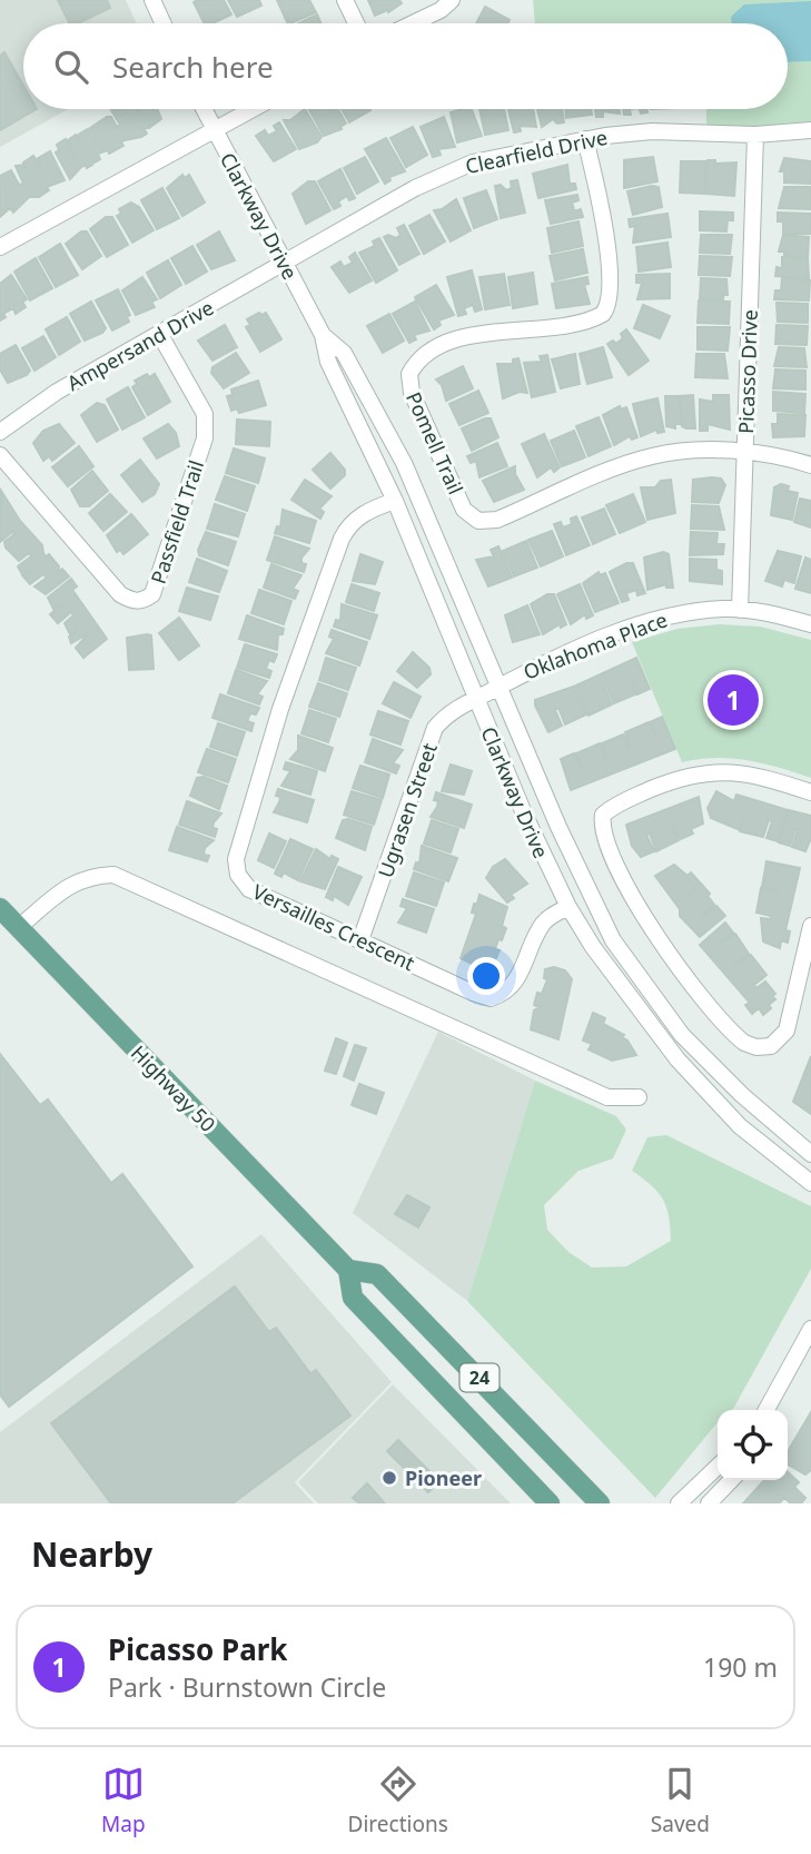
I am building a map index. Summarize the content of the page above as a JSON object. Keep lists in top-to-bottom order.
{
  "streets": {
    "main road": ["Highway 50", "24"],
    "street": [
      "Clearfield Drive",
      "Clarkway Drive",
      "Ampersand Drive",
      "Picasso Drive",
      "Pomell Trail",
      "Passfield Trail",
      "Oklahoma Place",
      "Ugrasen Street",
      "Versailles Crescent"
    ]
  },
  "crossings": [
    ["Clearfield Drive", "Clarkway Drive"],
    ["Clearfield Drive", "Ampersand Drive"],
    ["Clearfield Drive", "Picasso Drive"],
    ["Clearfield Drive", "Pomell Trail"],
    ["Clarkway Drive", "Ampersand Drive"],
    ["Clarkway Drive", "Oklahoma Place"],
    ["Clarkway Drive", "Ugrasen Street"],
    ["Clarkway Drive", "Versailles Crescent"],
    ["Ampersand Drive", "Passfield Trail"],
    ["Picasso Drive", "Pomell Trail"],
    ["Picasso Drive", "Oklahoma Place"],
    ["Oklahoma Place", "Ugrasen Street"],
    ["Ugrasen Street", "Versailles Crescent"]
  ],
  "places": ["Pioneer"],
  "page": {
    "search": "Search here",
    "pins": "1",
    "heading": "Nearby",
    "list": [
      {
        "mark": "1",
        "name": "Picasso Park",
        "note": "Park · Burnstown Circle",
        "value": "190 m"
      }
    ],
    "nav": ["Map", "Directions", "Saved"]
  }
}
